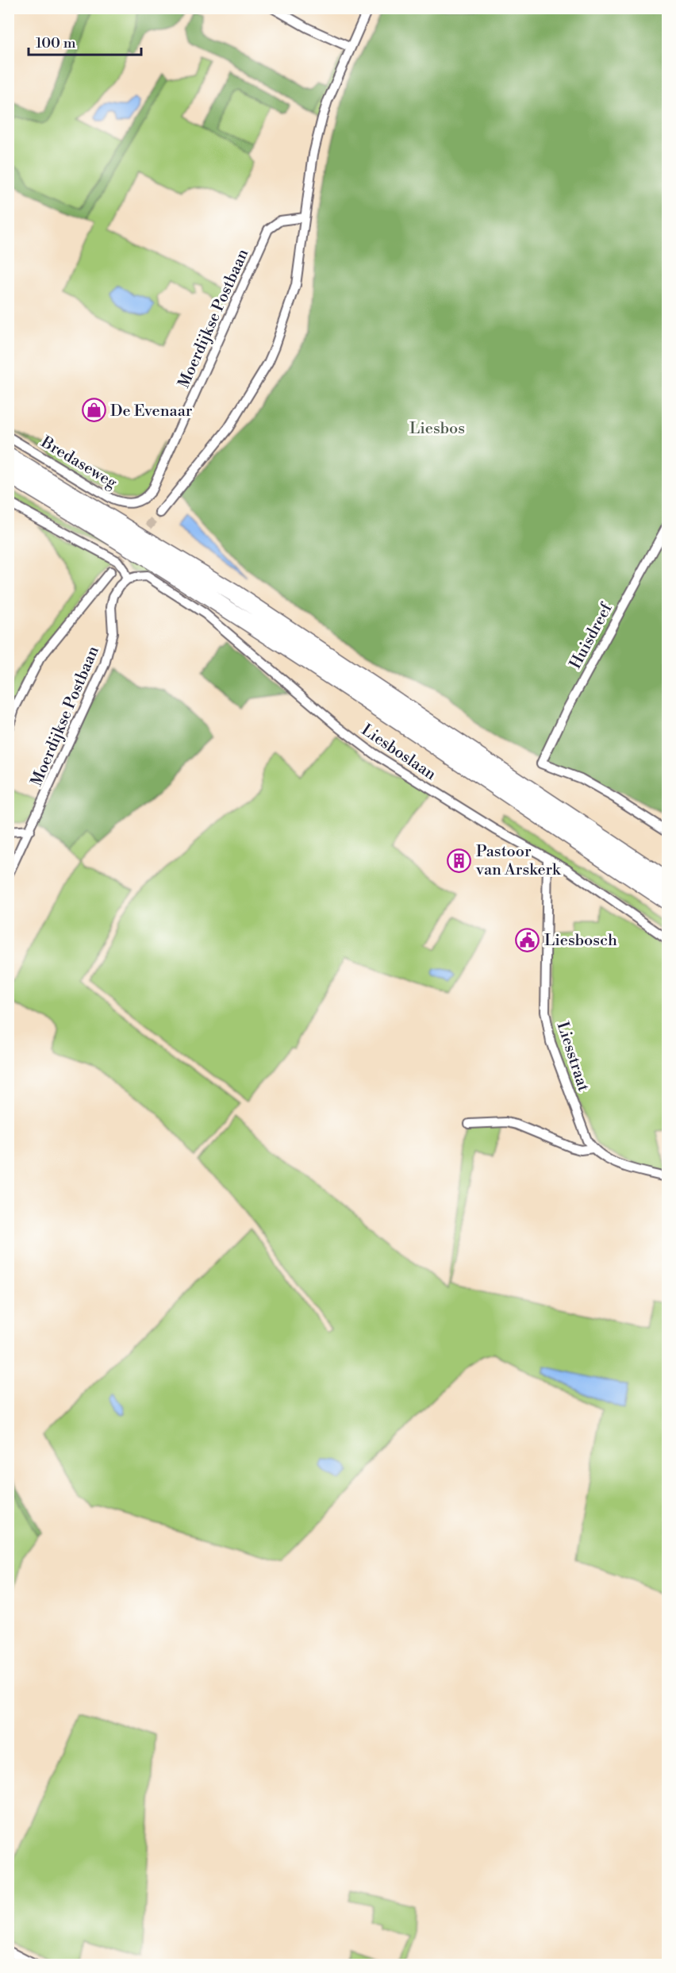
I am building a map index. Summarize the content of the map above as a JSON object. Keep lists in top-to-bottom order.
{
  "streets": {
    "street": [
      "Moerdijkse Postbaan",
      "Bredaseweg",
      "Huisdreef",
      "Liesboslaan",
      "Liesstraat"
    ]
  },
  "crossings": [
    ["Moerdijkse Postbaan", "Bredaseweg"],
    ["Moerdijkse Postbaan", "Liesboslaan"],
    ["Liesboslaan", "Liesstraat"]
  ],
  "parks": ["Liesbos"],
  "places": {
    "shop": ["De Evenaar"],
    "building": ["Pastoor van Arskerk"],
    "public building": ["Liesbosch"]
  },
  "scale_bar": "100 m"
}
